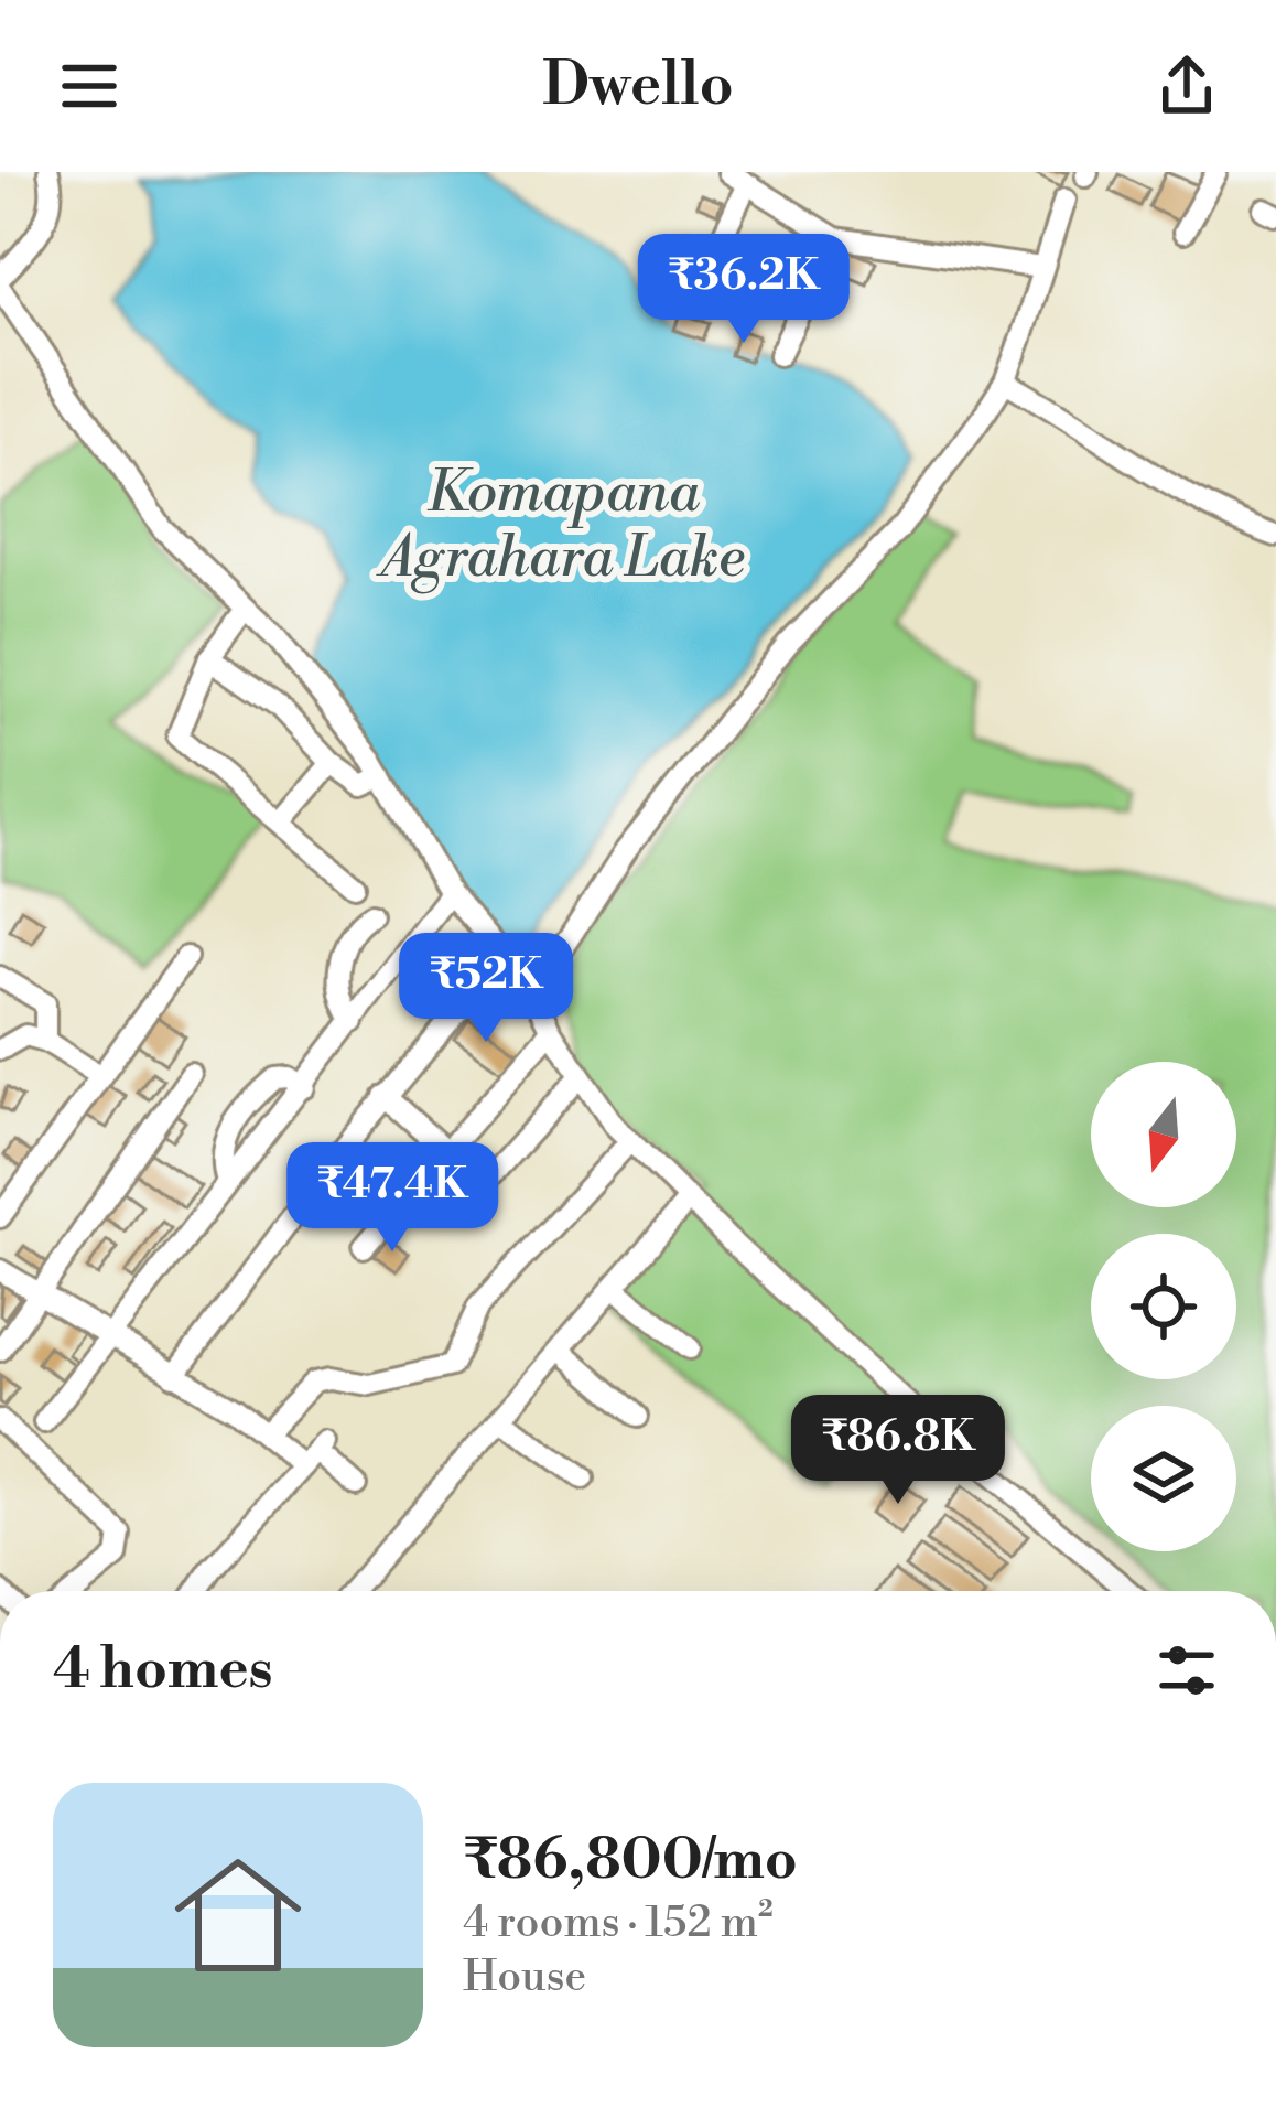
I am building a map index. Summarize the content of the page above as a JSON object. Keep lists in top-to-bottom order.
{
  "water": ["Komapana Agrahara Lake"],
  "north": "bottom",
  "page": {
    "header": "Dwello",
    "price": [
      "₹36.2K",
      "₹52K",
      "₹47.4K",
      "₹86.8K"
    ],
    "heading": "4 homes",
    "list": [
      {
        "name": "₹86,800/mo",
        "note": "4 rooms · 152 m² · House"
      }
    ]
  }
}
